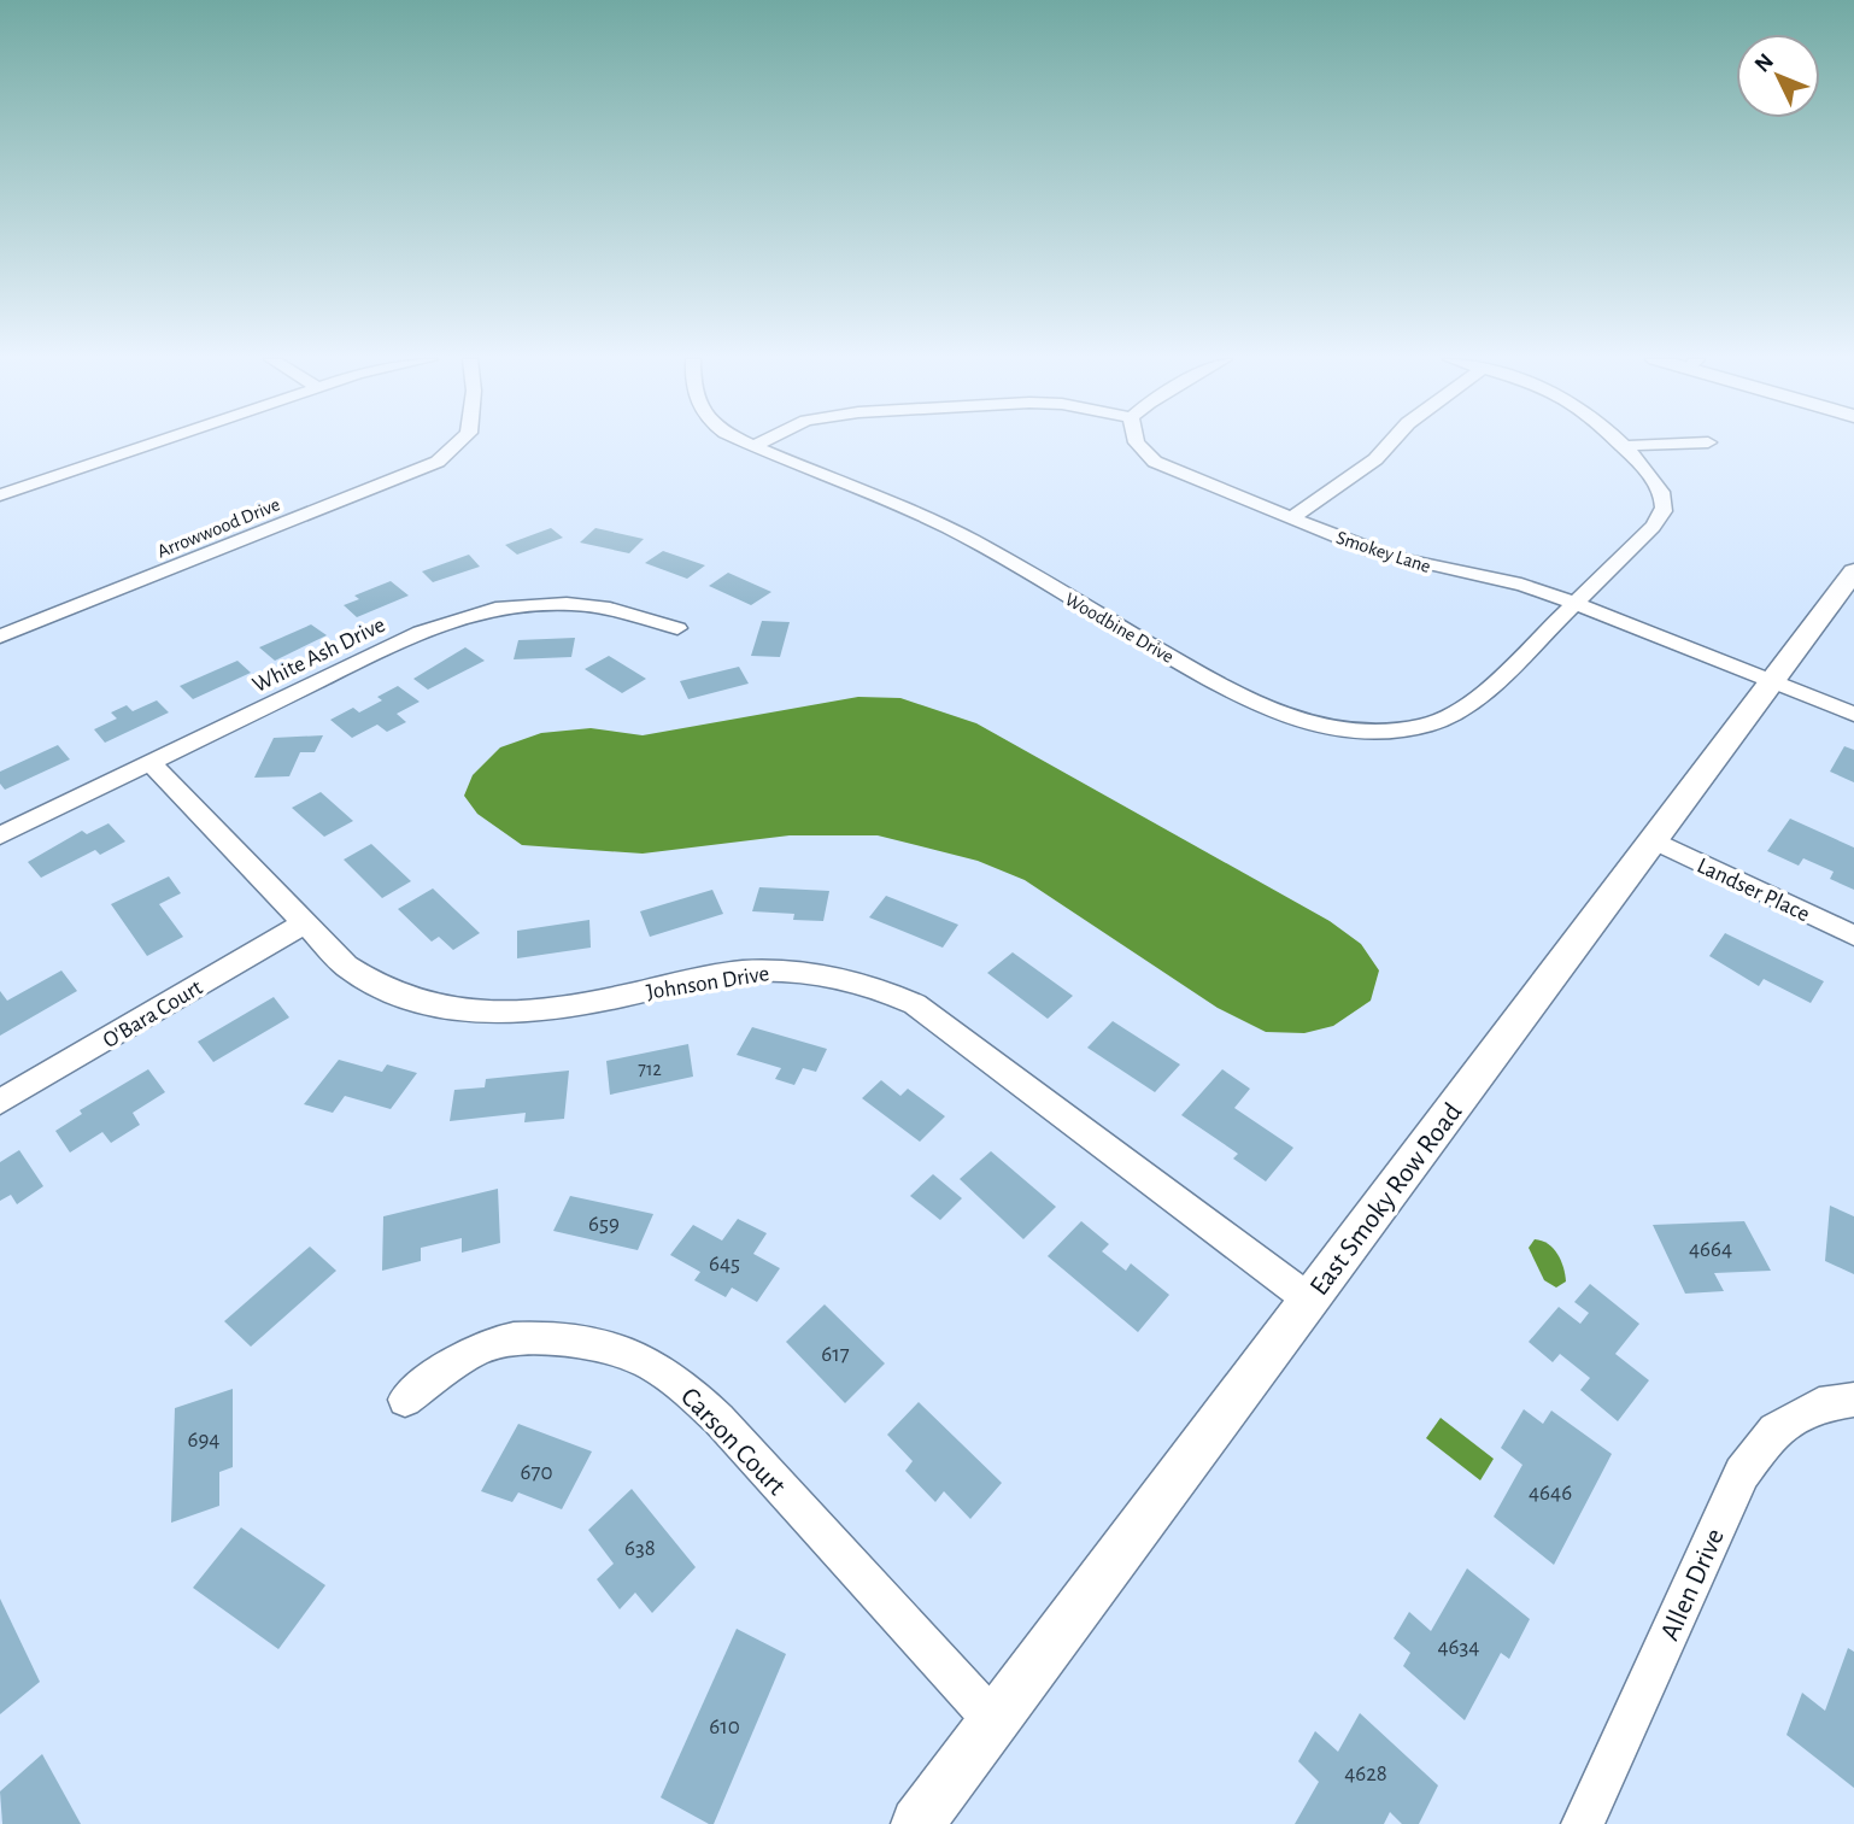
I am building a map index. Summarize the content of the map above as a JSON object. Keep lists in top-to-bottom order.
{
  "streets": {
    "street": [
      "Arrowwood Drive",
      "Smokey Lane",
      "Woodbine Drive",
      "White Ash Drive",
      "Landser Place",
      "Johnson Drive",
      "O'Bara Court",
      "East Smoky Row Road",
      "Carson Court",
      "Allen Drive"
    ]
  },
  "crossings": [
    ["Smokey Lane", "Woodbine Drive"],
    ["Smokey Lane", "East Smoky Row Road"],
    ["White Ash Drive", "Johnson Drive"],
    ["Landser Place", "East Smoky Row Road"],
    ["Johnson Drive", "O'Bara Court"],
    ["Johnson Drive", "East Smoky Row Road"],
    ["East Smoky Row Road", "Carson Court"]
  ],
  "house_numbers": [
    "712",
    "659",
    "4664",
    "645",
    "617",
    "694",
    "670",
    "4646",
    "638",
    "4634",
    "610",
    "4628"
  ],
  "north": "top left"
}
